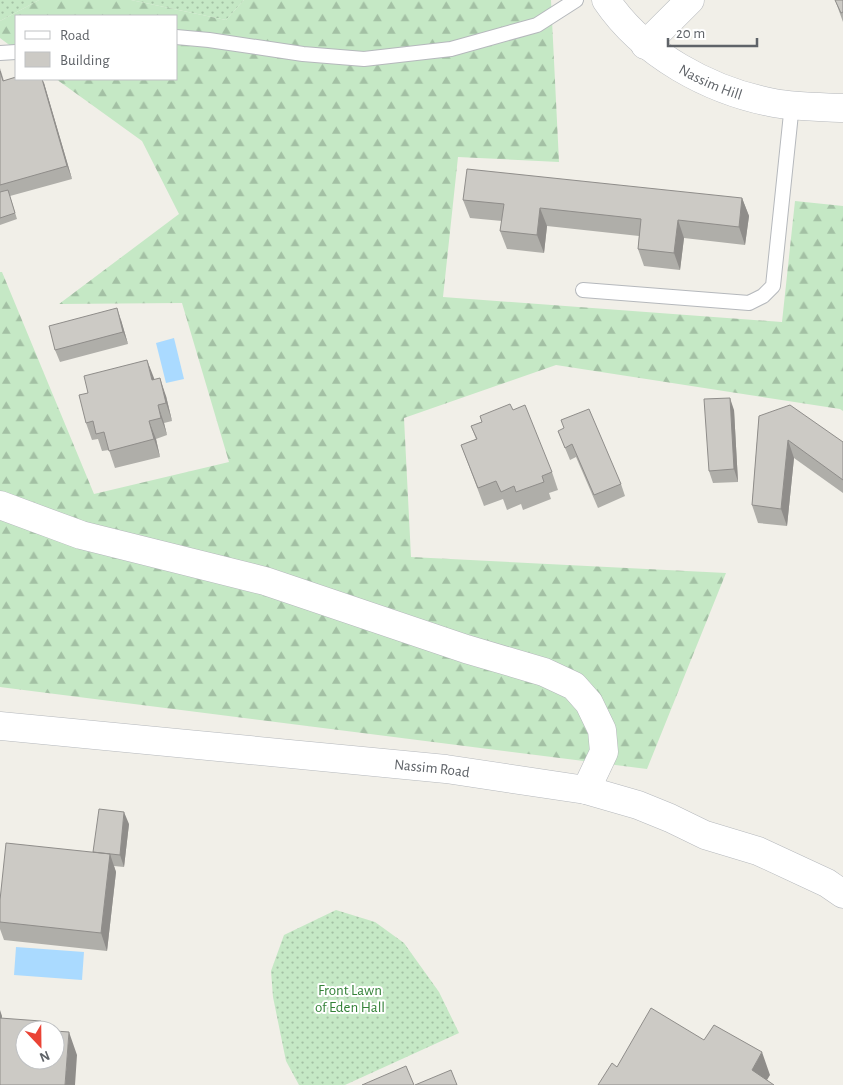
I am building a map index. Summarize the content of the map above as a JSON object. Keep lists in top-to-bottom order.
{
  "streets": {
    "street": ["Nassim Hill", "Nassim Road"]
  },
  "parks": ["Front Lawn of Eden Hall"],
  "legend": ["Road", "Building"],
  "scale_bar": "20 m",
  "north": "bottom"
}
